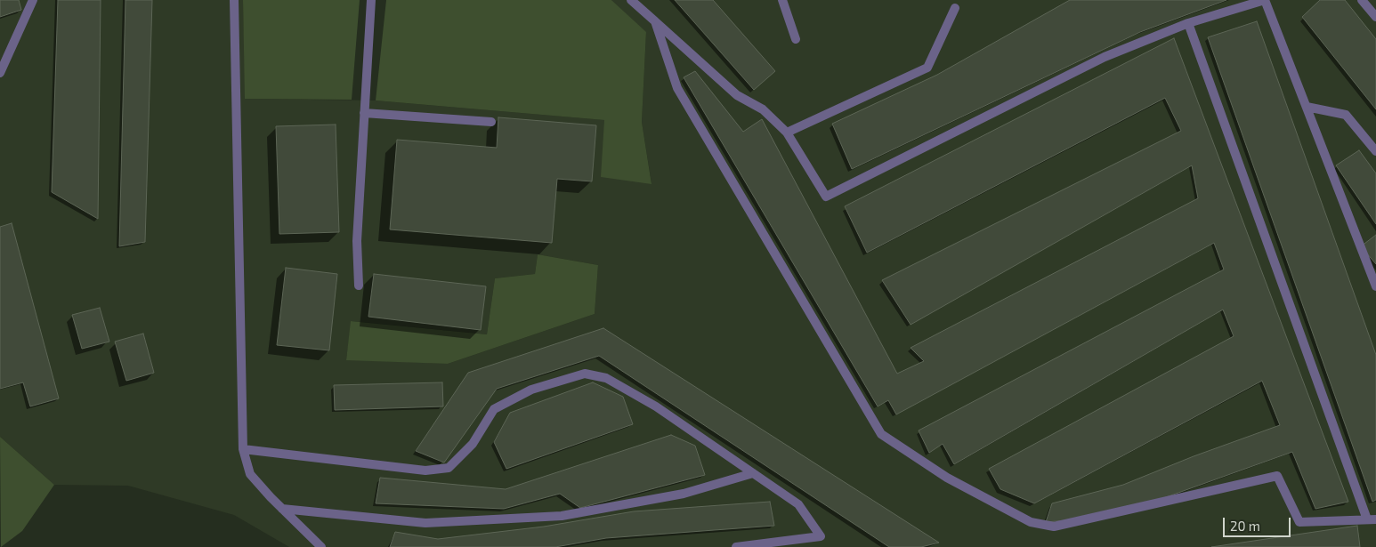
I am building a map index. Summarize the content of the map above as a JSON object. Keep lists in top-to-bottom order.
{
  "scale_bar": "20 m"
}
